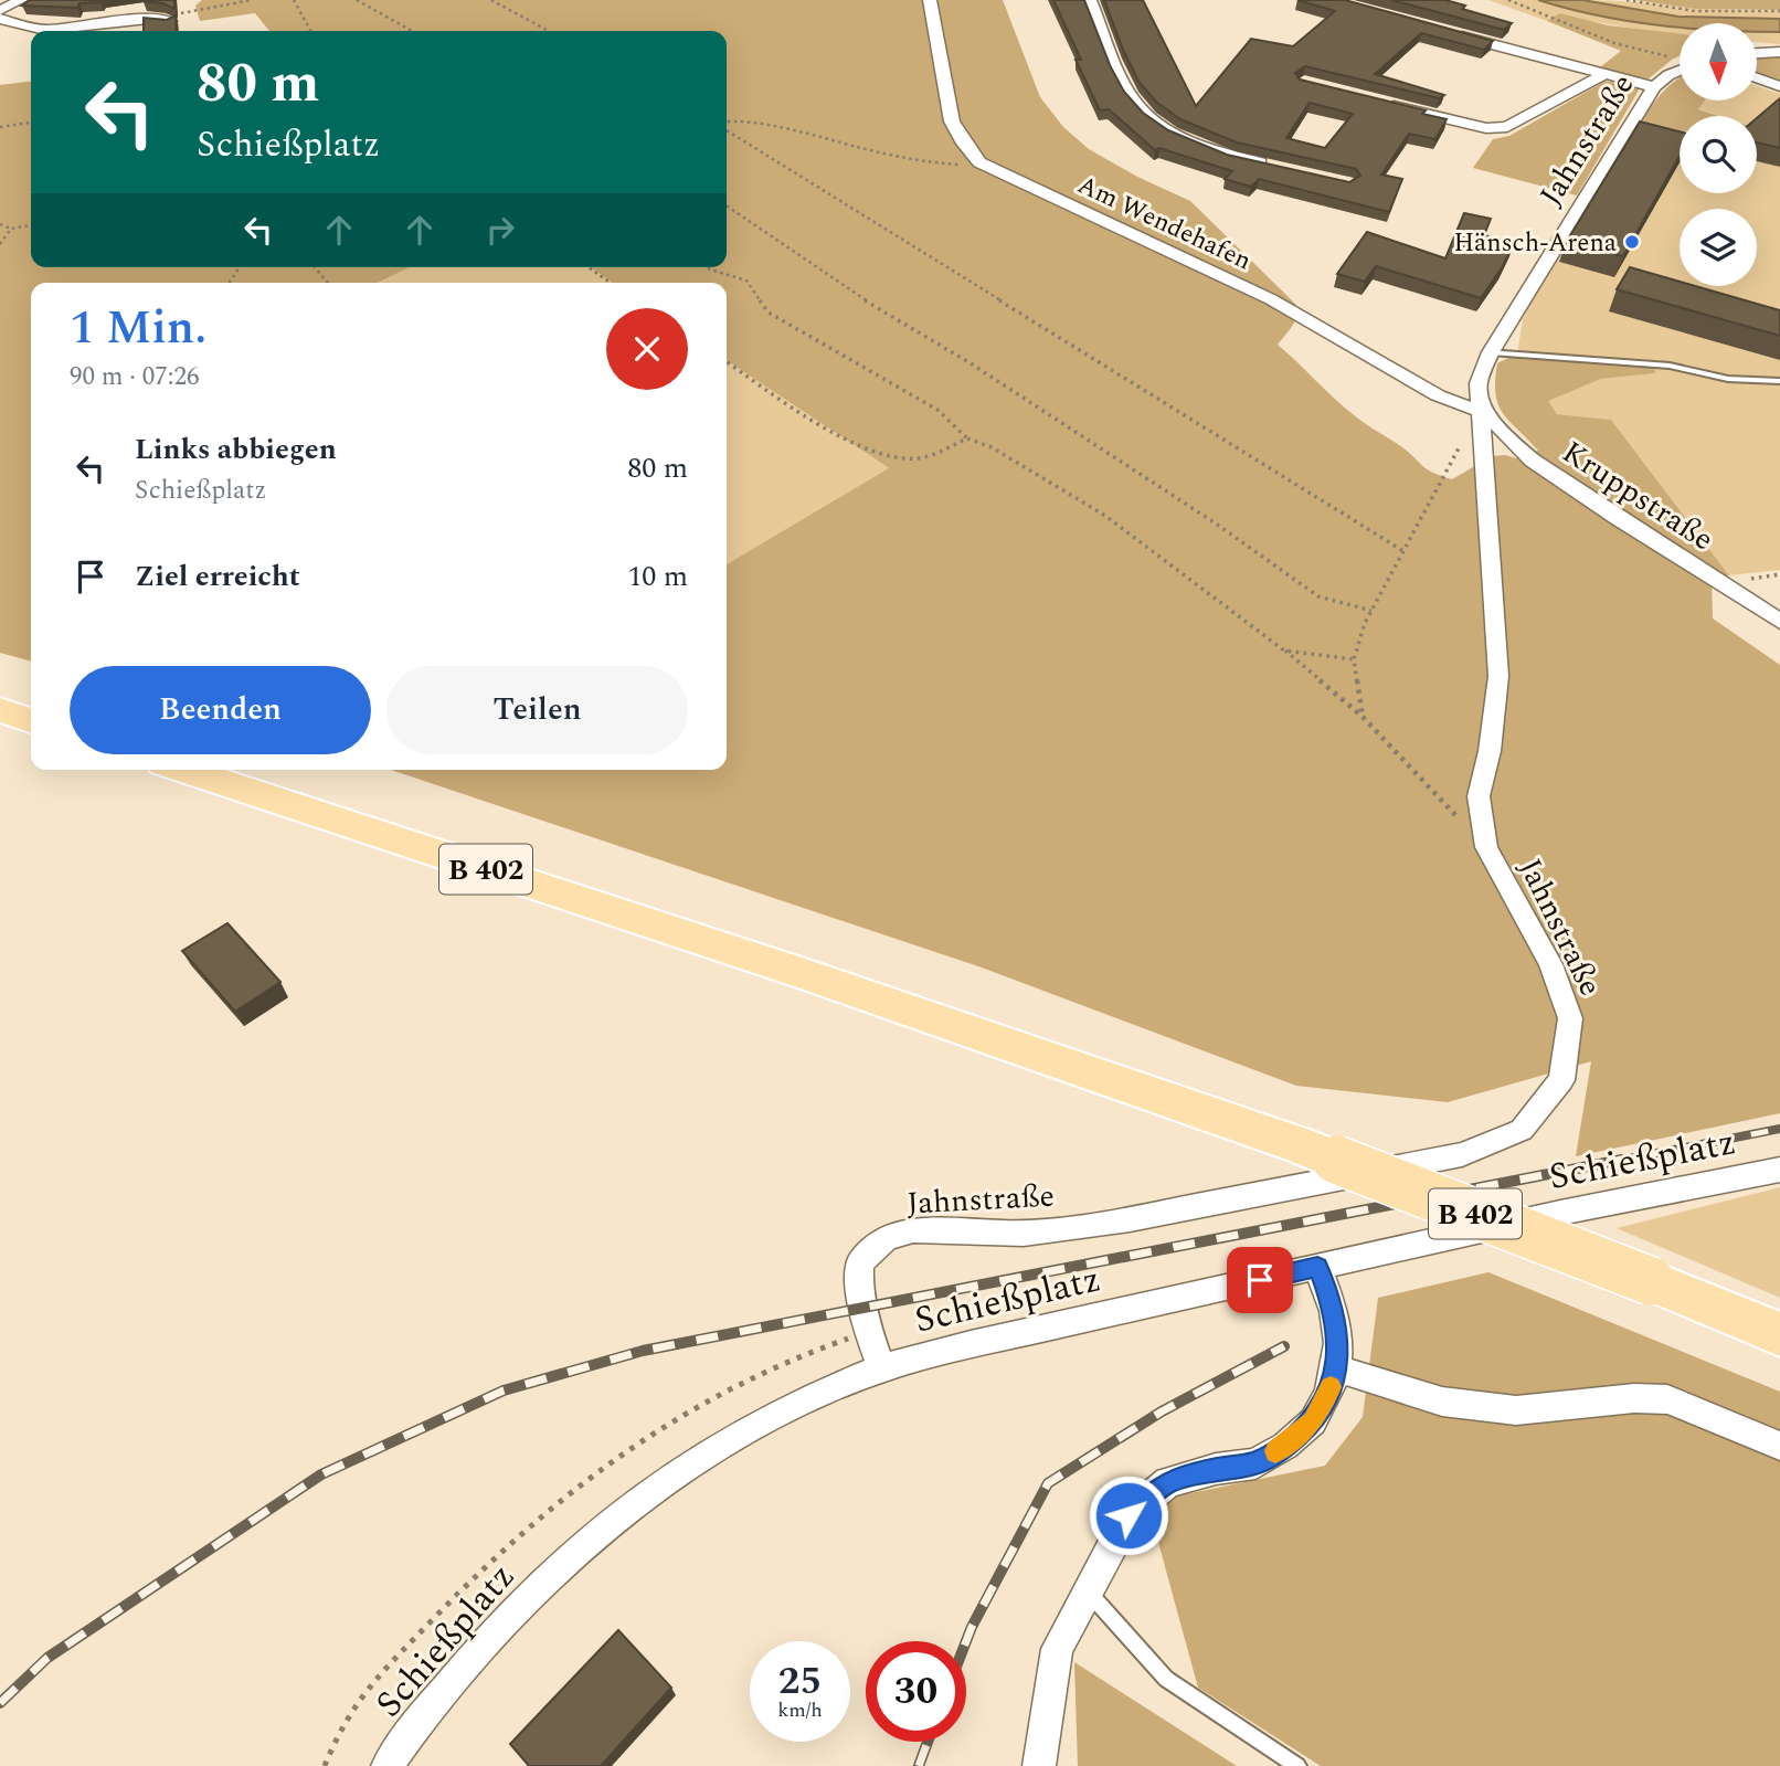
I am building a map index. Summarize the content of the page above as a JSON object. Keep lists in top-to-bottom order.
{
  "streets": {
    "main road": ["B 402"],
    "street": [
      "Jahnstraße",
      "Am Wendehafen",
      "Kruppstraße",
      "Schießplatz"
    ]
  },
  "crossings": [
    ["Jahnstraße", "Am Wendehafen"],
    ["Jahnstraße", "Kruppstraße"],
    ["Jahnstraße", "Schießplatz"],
    ["Am Wendehafen", "Kruppstraße"]
  ],
  "places": ["Hänsch-Arena"],
  "north": "bottom",
  "page": {
    "turn": ["80 m", "Schießplatz"],
    "heading": ["1 Min.", "90 m · 07:26"],
    "list": [
      {
        "name": "Links abbiegen",
        "note": "Schießplatz",
        "value": "80 m"
      },
      {
        "name": "Ziel erreicht",
        "value": "10 m"
      }
    ],
    "buttons": ["Beenden", "Teilen"],
    "speed": "25 km/h",
    "limit": "30"
  }
}
